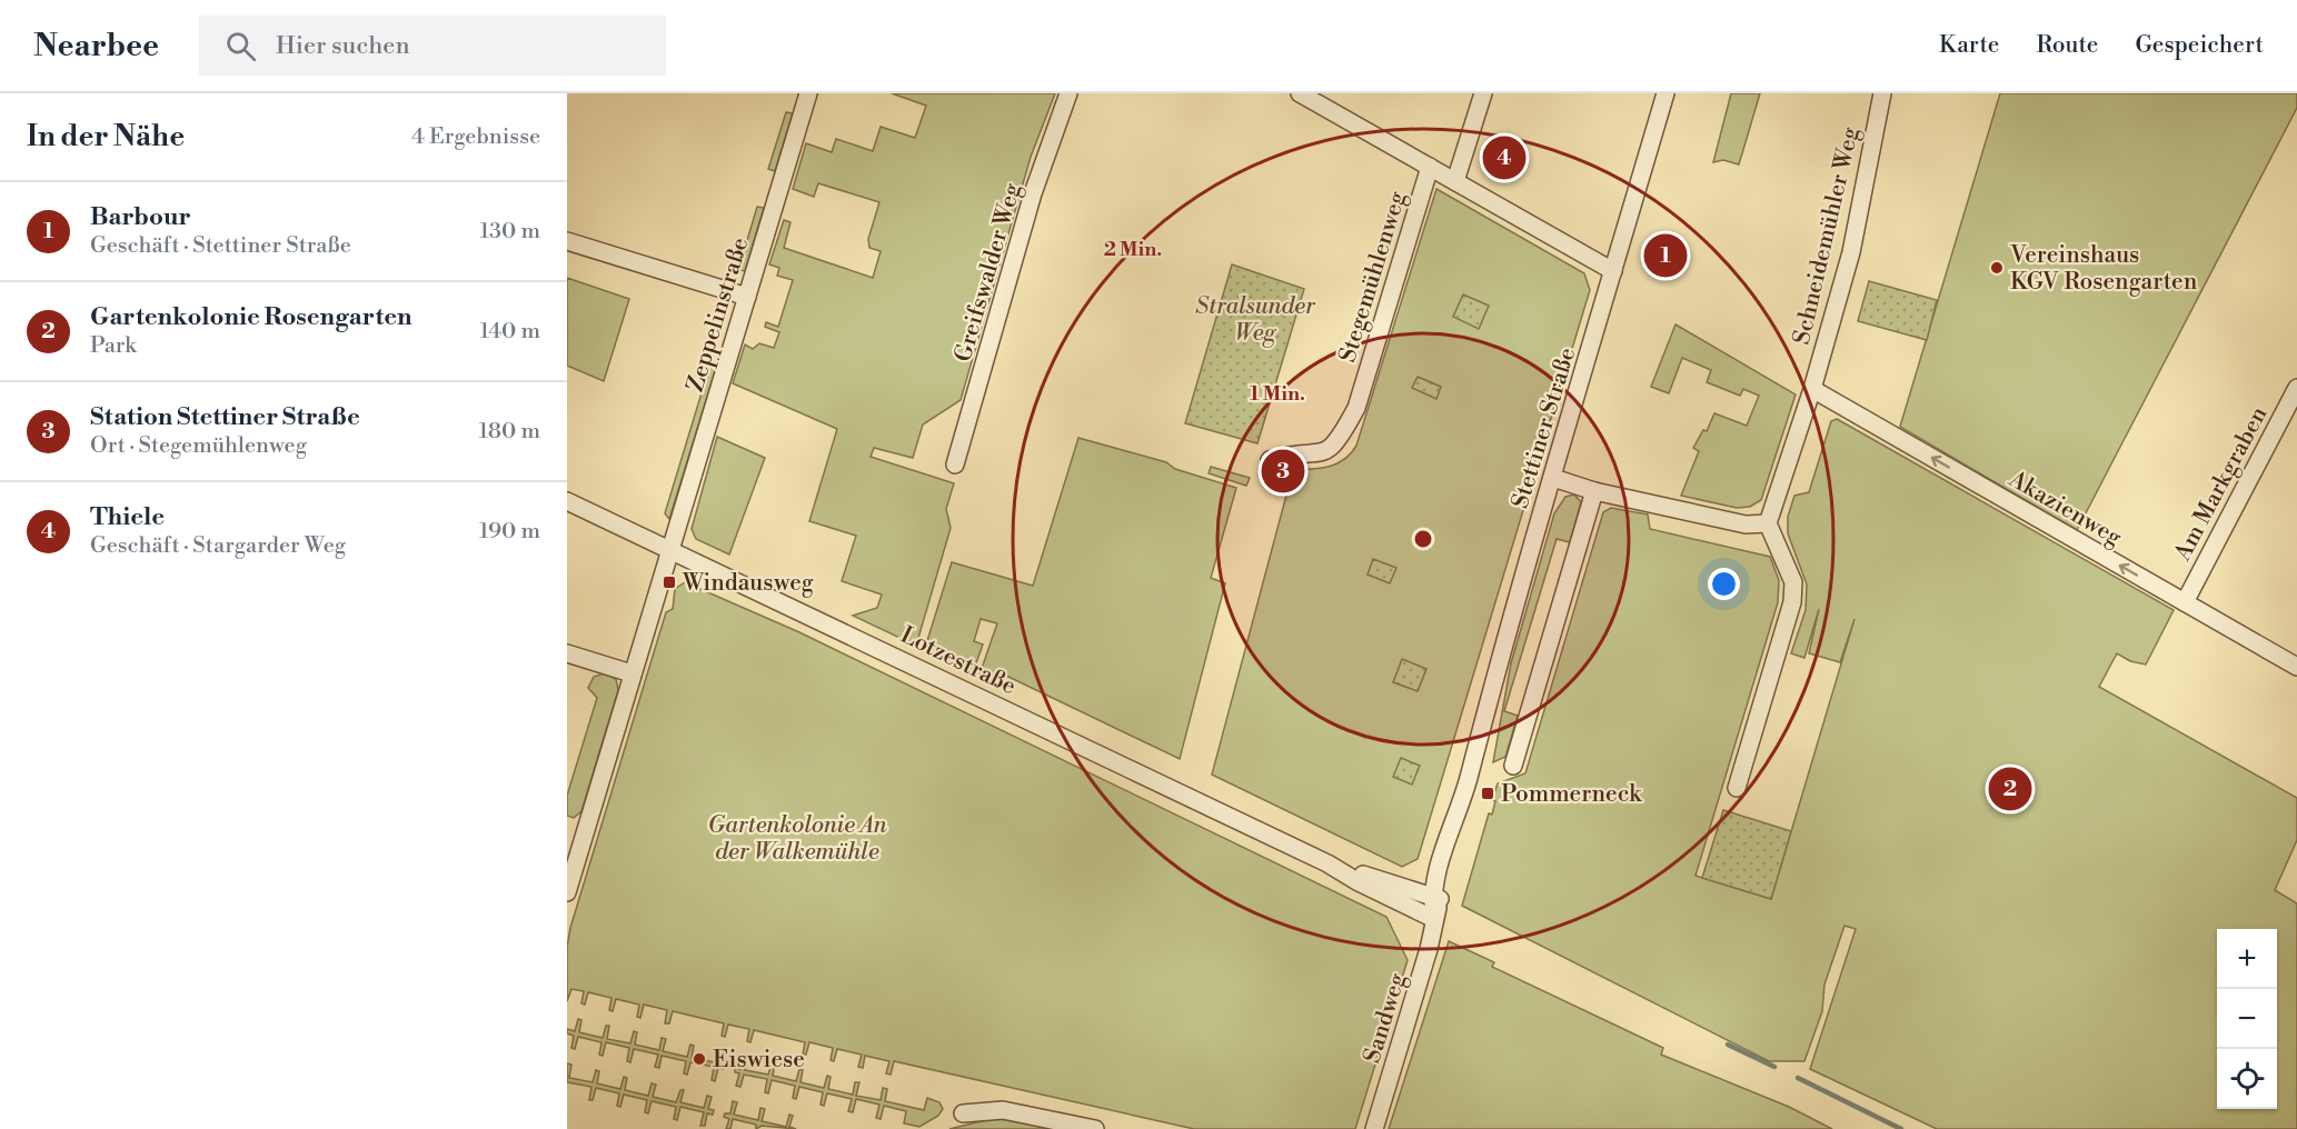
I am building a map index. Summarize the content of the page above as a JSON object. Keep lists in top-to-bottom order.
{
  "streets": {
    "street": [
      "Schneidemühler Weg",
      "Greifswalder Weg",
      "Stegemühlenweg",
      "Zeppelinstraße",
      "Stettiner Straße",
      "Am Markgraben",
      "Akazienweg",
      "Lotzestraße",
      "Sandweg"
    ]
  },
  "crossings": [
    ["Schneidemühler Weg", "Akazienweg"],
    ["Stegemühlenweg", "Stettiner Straße"],
    ["Zeppelinstraße", "Lotzestraße"],
    ["Stettiner Straße", "Lotzestraße"],
    ["Stettiner Straße", "Sandweg"],
    ["Am Markgraben", "Akazienweg"],
    ["Lotzestraße", "Sandweg"]
  ],
  "one_way": ["Akazienweg"],
  "parks": ["Stralsunder Weg", "Gartenkolonie An der Walkemühle"],
  "places": {
    "other": ["Vereinshaus KGV Rosengarten", "Eiswiese"],
    "transit": ["Windausweg", "Pommerneck"]
  },
  "page": {
    "header": "Nearbee",
    "search": "Hier suchen",
    "nav": ["Karte", "Route", "Gespeichert"],
    "heading": ["In der Nähe", "4 Ergebnisse"],
    "pins": [
      "4",
      "1",
      "3",
      "2"
    ],
    "list": [
      {
        "mark": "1",
        "name": "Barbour",
        "note": "Geschäft · Stettiner Straße",
        "value": "130 m"
      },
      {
        "mark": "2",
        "name": "Gartenkolonie Rosengarten",
        "note": "Park",
        "value": "140 m"
      },
      {
        "mark": "3",
        "name": "Station Stettiner Straße",
        "note": "Ort · Stegemühlenweg",
        "value": "180 m"
      },
      {
        "mark": "4",
        "name": "Thiele",
        "note": "Geschäft · Stargarder Weg",
        "value": "190 m"
      }
    ],
    "map_buttons": ["+", "−"]
  },
  "rings": ["2 Min.", "1 Min."]
}
